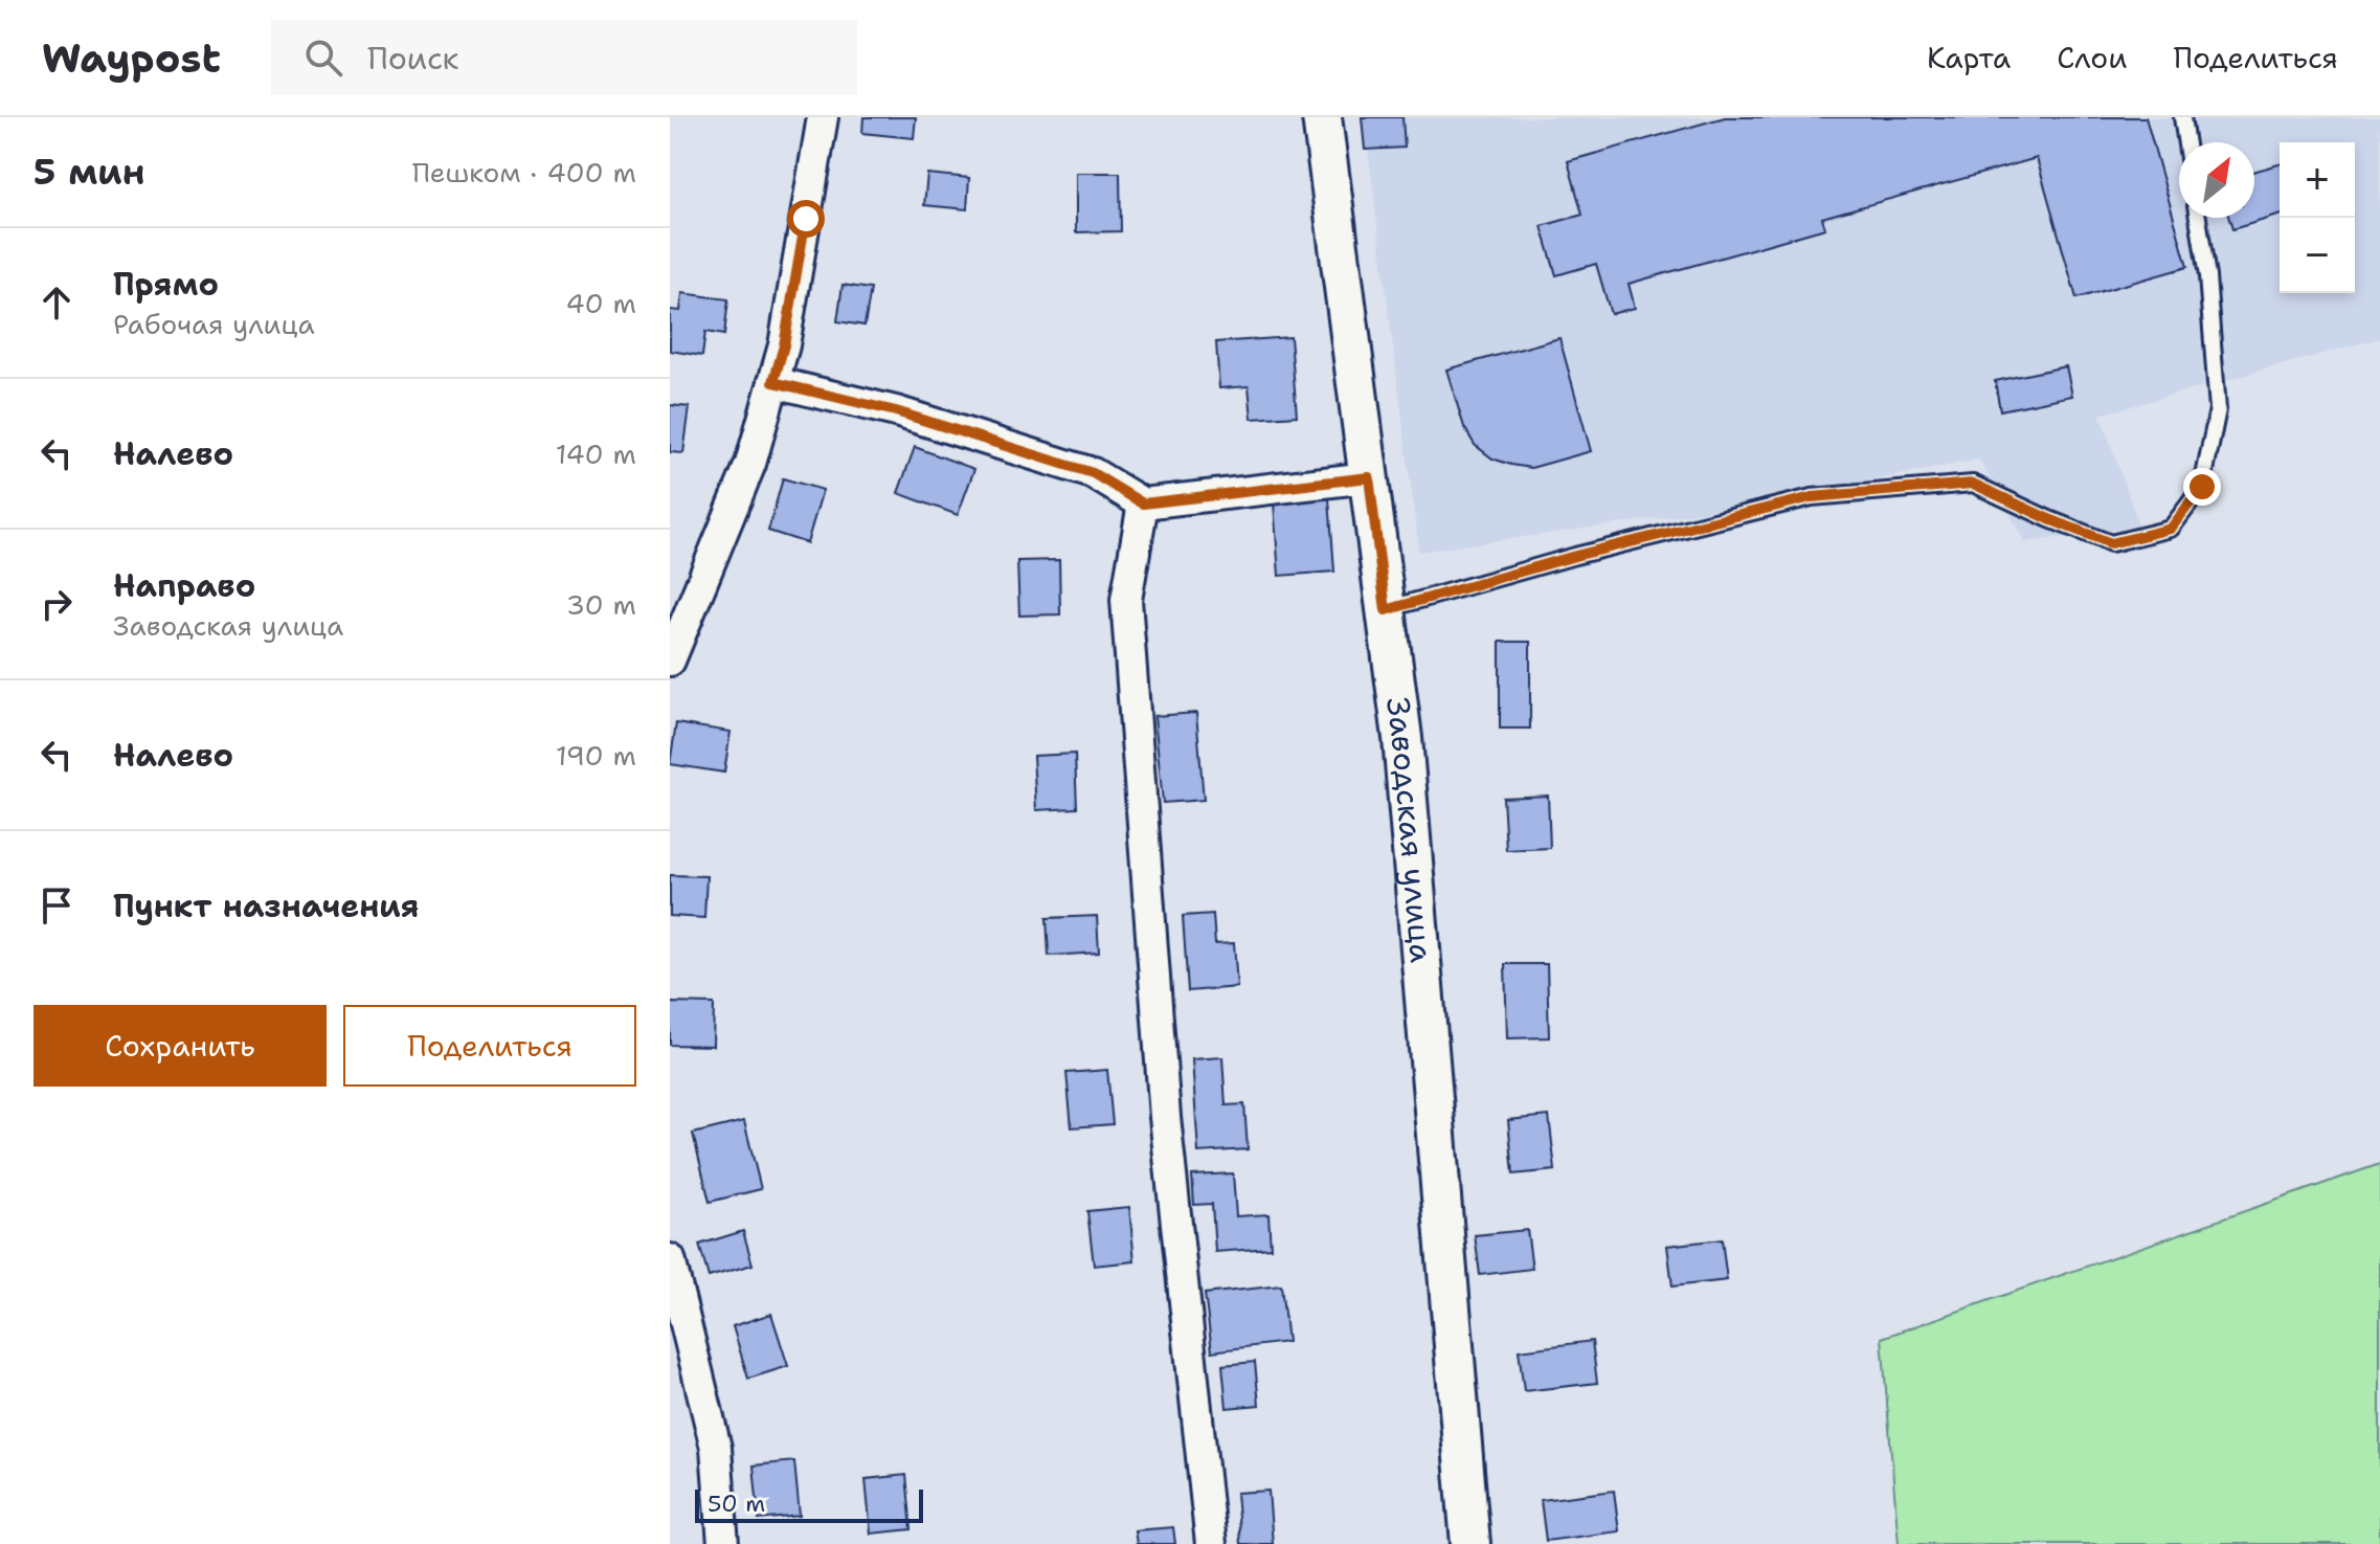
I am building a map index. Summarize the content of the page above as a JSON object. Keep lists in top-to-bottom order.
{
  "streets": {
    "street": ["Заводская улица"]
  },
  "scale_bar": "50 m",
  "north": "top right",
  "page": {
    "header": "Waypost",
    "search": "Поиск",
    "nav": ["Карта", "Слои", "Поделиться"],
    "heading": ["5 мин", "Пешком · 400 m"],
    "map_buttons": ["+", "−"],
    "list": [
      ["Прямо", "Рабочая улица", "40 m"],
      ["Налево", "140 m"],
      ["Направо", "Заводская улица", "30 m"],
      ["Налево", "190 m"],
      "Пункт назначения"
    ],
    "buttons": ["Сохранить", "Поделиться"],
    "scale": "50 m"
  }
}
